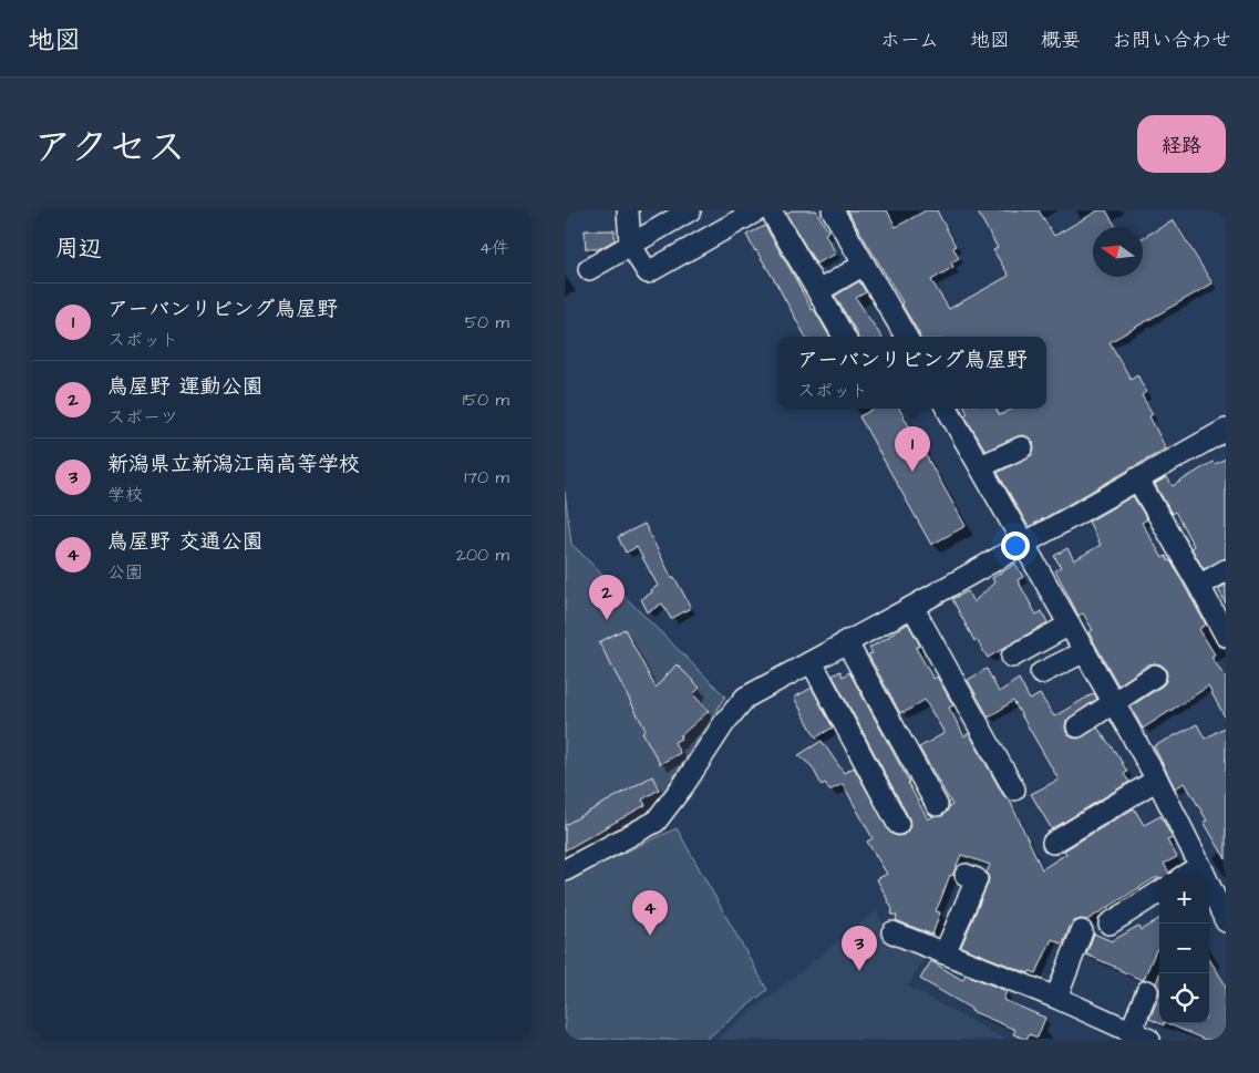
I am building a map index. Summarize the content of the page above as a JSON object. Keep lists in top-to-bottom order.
{
  "north": "left",
  "page": {
    "header": "地図",
    "nav": [
      "ホーム",
      "地図",
      "概要",
      "お問い合わせ"
    ],
    "title": "アクセス",
    "buttons": "経路",
    "heading": ["周辺", "4件"],
    "list": [
      {
        "mark": "1",
        "name": "アーバンリビング鳥屋野",
        "note": "スポット",
        "value": "50 m"
      },
      {
        "mark": "2",
        "name": "鳥屋野 運動公園",
        "note": "スポーツ",
        "value": "150 m"
      },
      {
        "mark": "3",
        "name": "新潟県立新潟江南高等学校",
        "note": "学校",
        "value": "170 m"
      },
      {
        "mark": "4",
        "name": "鳥屋野 交通公園",
        "note": "公園",
        "value": "200 m"
      }
    ],
    "popup": ["アーバンリビング鳥屋野", "スポット"],
    "pins": [
      "1",
      "2",
      "4",
      "3"
    ],
    "map_buttons": ["+", "−"]
  }
}
